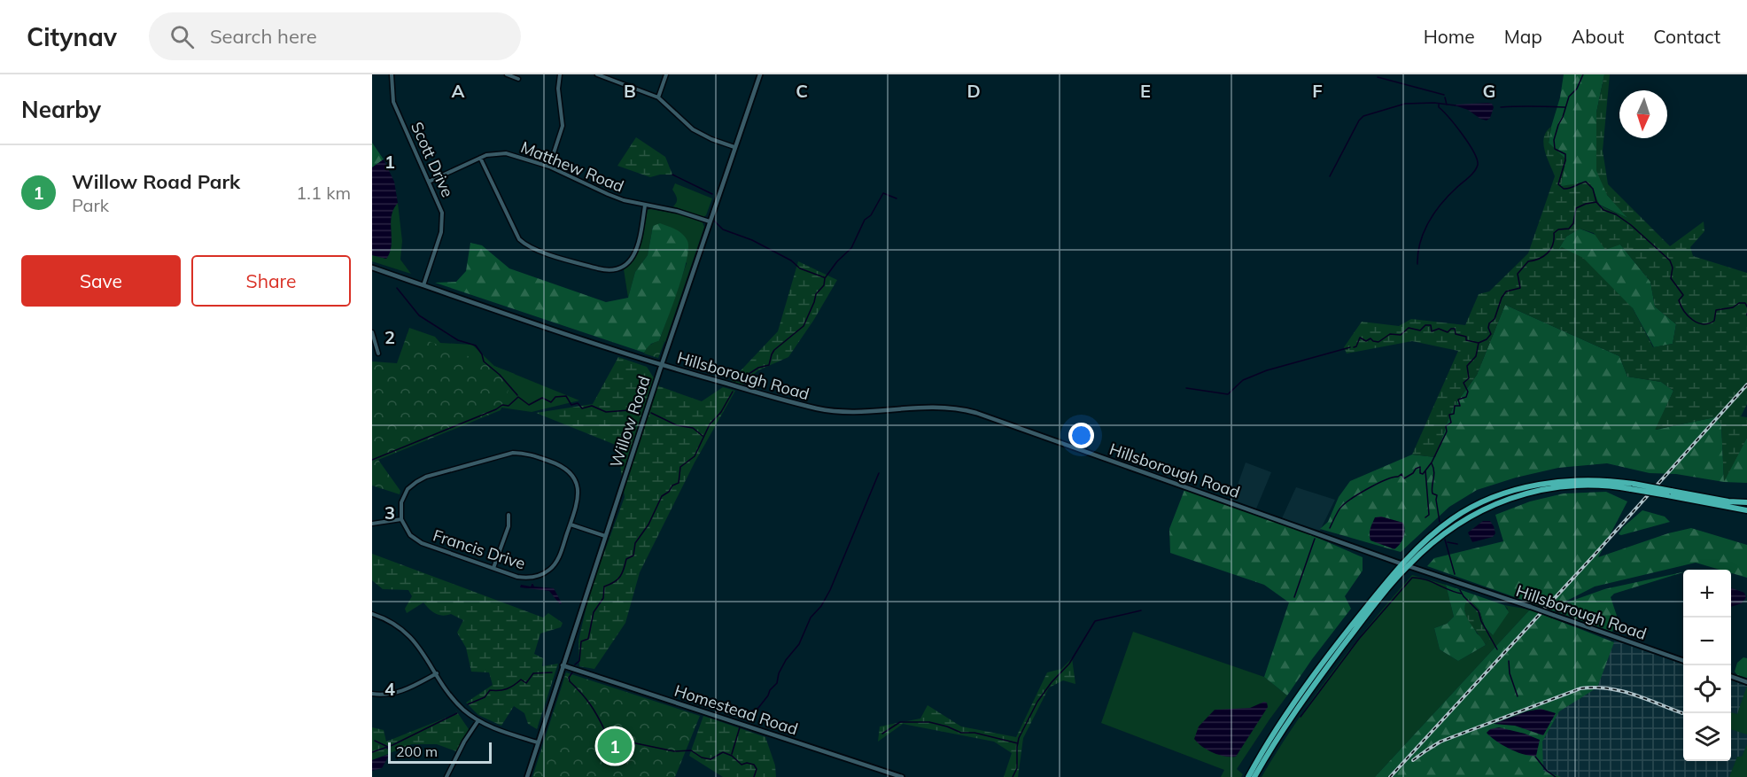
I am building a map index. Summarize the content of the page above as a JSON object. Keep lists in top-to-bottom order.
{
  "streets": {
    "street": [
      "Scott Drive",
      "Matthew Road",
      "Hillsborough Road",
      "Willow Road",
      "Francis Drive",
      "Homestead Road"
    ]
  },
  "crossings": [
    ["Scott Drive", "Matthew Road"],
    ["Scott Drive", "Hillsborough Road"],
    ["Matthew Road", "Willow Road"],
    ["Hillsborough Road", "Willow Road"],
    ["Willow Road", "Homestead Road"]
  ],
  "scale_bar": "200 m",
  "north": "bottom",
  "page": {
    "header": "Citynav",
    "search": "Search here",
    "nav": [
      "Home",
      "Map",
      "About",
      "Contact"
    ],
    "heading": "Nearby",
    "list": [
      {
        "mark": "1",
        "name": "Willow Road Park",
        "note": "Park",
        "value": "1.1 km"
      }
    ],
    "buttons": ["Save", "Share"],
    "map_buttons": ["+", "−"],
    "pins": "1",
    "scale": "200 m"
  },
  "grid": {
    "columns": [
      "A",
      "B",
      "C",
      "D",
      "E",
      "F",
      "G"
    ],
    "rows": [
      "1",
      "2",
      "3",
      "4"
    ]
  }
}
